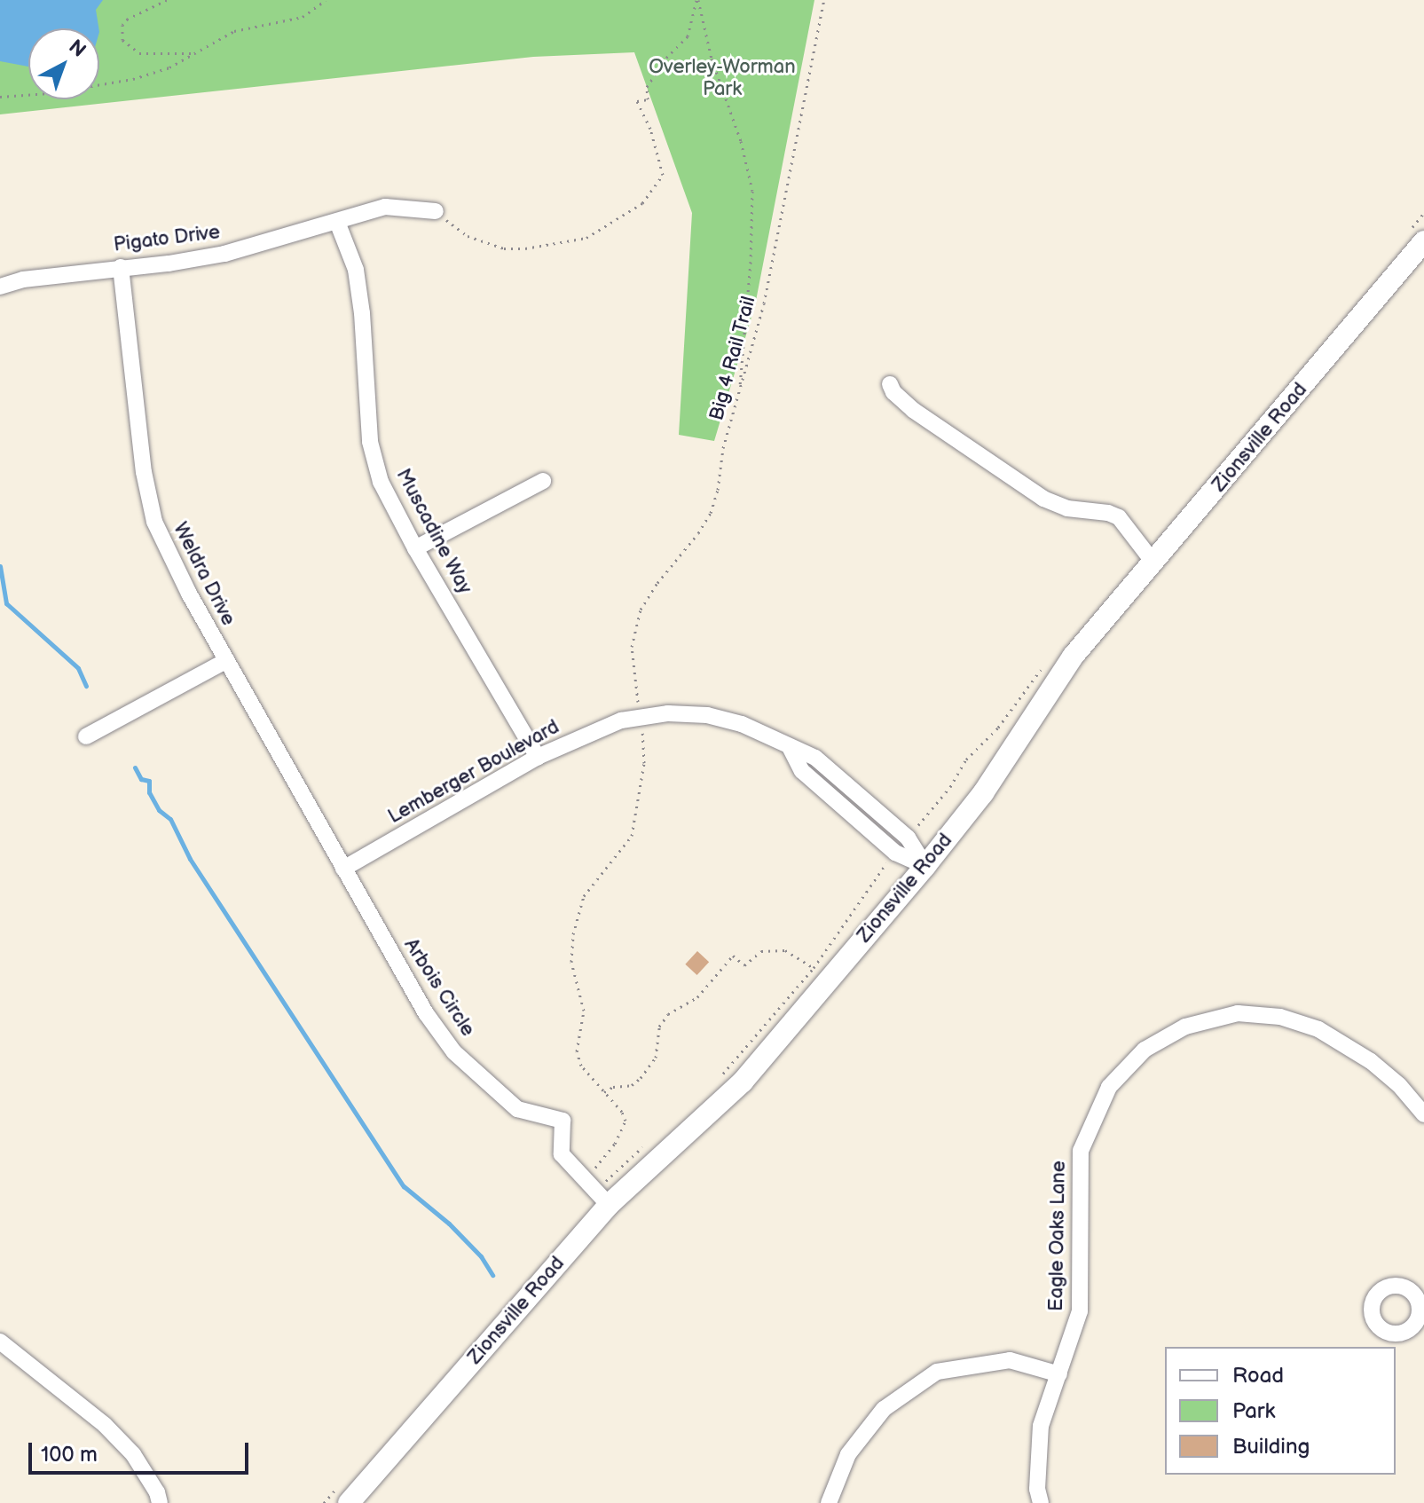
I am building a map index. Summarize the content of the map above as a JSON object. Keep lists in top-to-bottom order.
{
  "streets": {
    "main road": ["Zionsville Road"],
    "street": [
      "Pigato Drive",
      "Muscadine Way",
      "Weldra Drive",
      "Lemberger Boulevard",
      "Arbois Circle",
      "Eagle Oaks Lane"
    ],
    "path": ["Big 4 Rail Trail"]
  },
  "crossings": [
    ["Pigato Drive", "Muscadine Way"],
    ["Pigato Drive", "Weldra Drive"],
    ["Zionsville Road", "Lemberger Boulevard"],
    ["Muscadine Way", "Lemberger Boulevard"],
    ["Weldra Drive", "Lemberger Boulevard"],
    ["Weldra Drive", "Arbois Circle"],
    ["Lemberger Boulevard", "Arbois Circle"]
  ],
  "parks": ["Overley-Worman Park"],
  "legend": ["Road", "Park", "Building"],
  "scale_bar": "100 m",
  "north": "top right"
}
